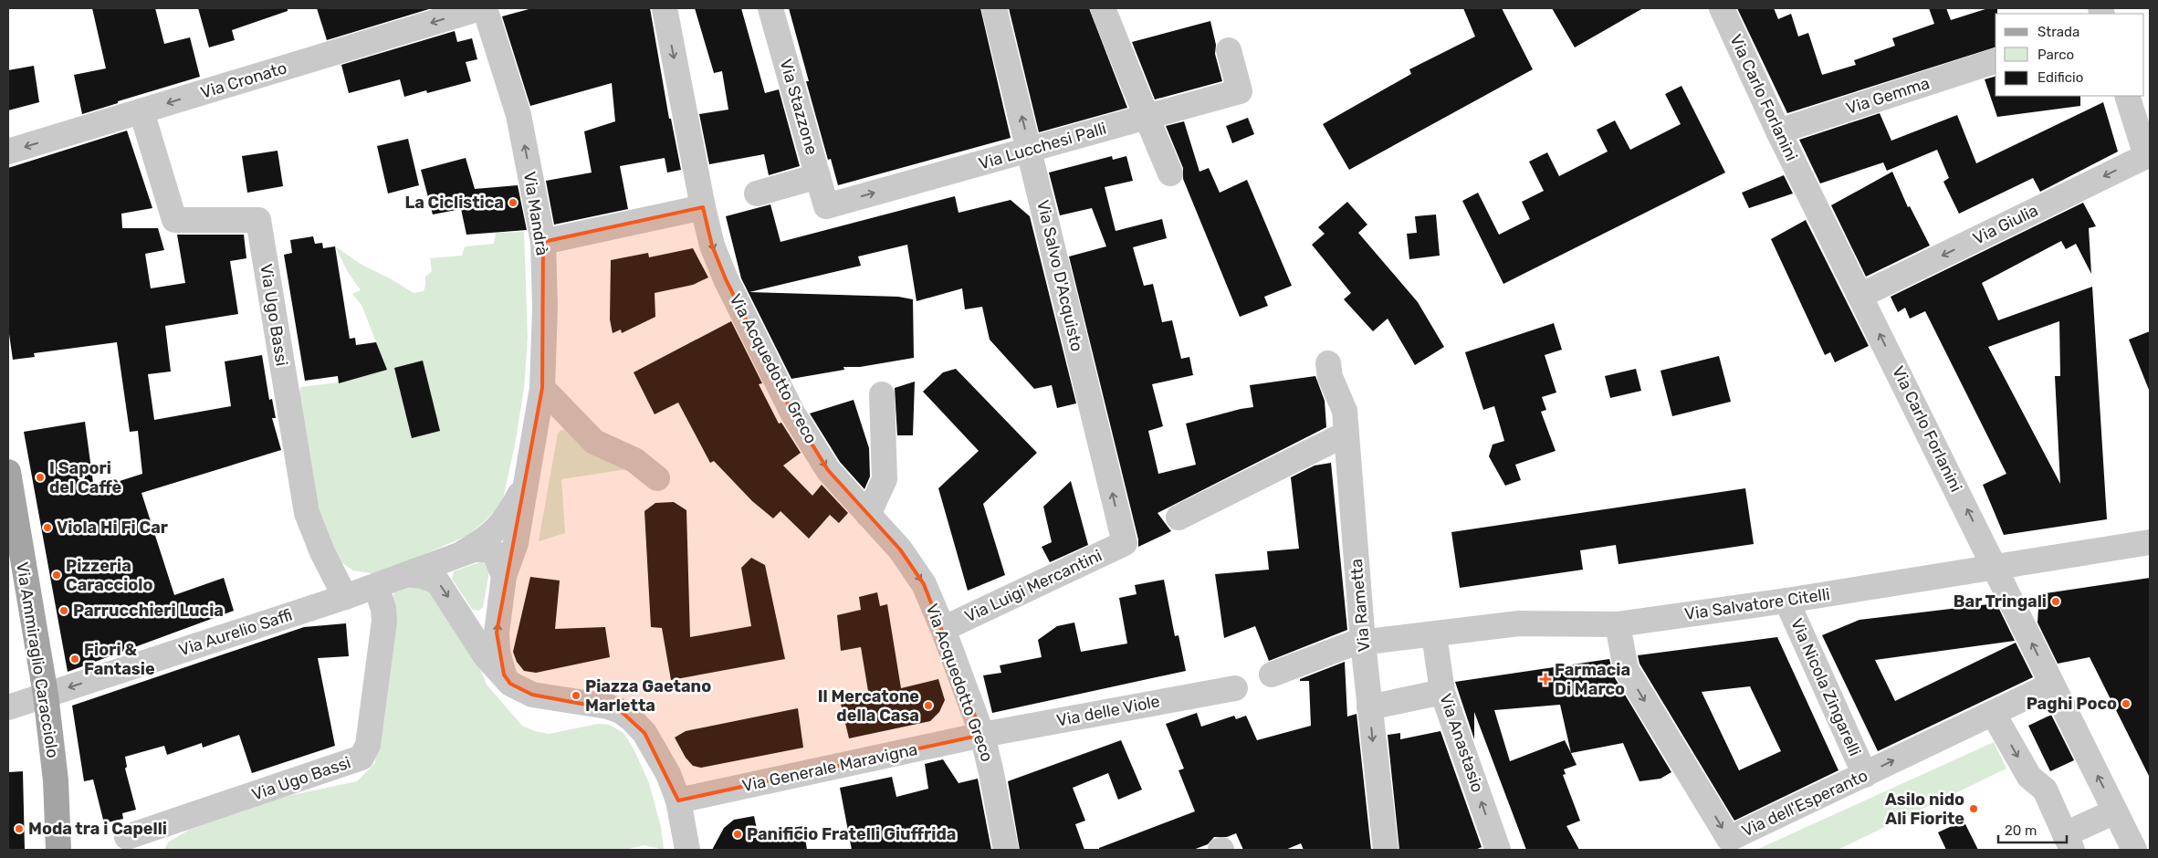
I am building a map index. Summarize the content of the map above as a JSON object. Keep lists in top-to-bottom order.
{
  "streets": {
    "main road": ["Via Ammiraglio Caracciolo"],
    "street": [
      "Via Cronato",
      "Via Gemma",
      "Via Carlo Forlanini",
      "Via Stazzone",
      "Via Lucchesi Palli",
      "Via Mandrà",
      "Via Giulia",
      "Via Salvo D'Acquisto",
      "Via Ugo Bassi",
      "Via Acquedotto Greco",
      "Via Luigi Mercantini",
      "Via Salvatore Citelli",
      "Via Rametta",
      "Via Aurelio Saffi",
      "Via Nicola Zingarelli",
      "Via delle Viole",
      "Via Anastasio",
      "Via Generale Maravigna",
      "Via dell'Esperanto"
    ]
  },
  "crossings": [
    ["Via Cronato", "Via Ugo Bassi"],
    ["Via Gemma", "Via Carlo Forlanini"],
    ["Via Carlo Forlanini", "Via Giulia"],
    ["Via Carlo Forlanini", "Via Salvatore Citelli"],
    ["Via Carlo Forlanini", "Via dell'Esperanto"],
    ["Via Stazzone", "Via Lucchesi Palli"],
    ["Via Lucchesi Palli", "Via Salvo D'Acquisto"],
    ["Via Salvo D'Acquisto", "Via Luigi Mercantini"],
    ["Via Ugo Bassi", "Via Aurelio Saffi"],
    ["Via Acquedotto Greco", "Via Luigi Mercantini"],
    ["Via Acquedotto Greco", "Via delle Viole"],
    ["Via Acquedotto Greco", "Via Generale Maravigna"],
    ["Via Salvatore Citelli", "Via Rametta"],
    ["Via Salvatore Citelli", "Via Nicola Zingarelli"],
    ["Via Salvatore Citelli", "Via Anastasio"],
    ["Via Salvatore Citelli", "Via dell'Esperanto"],
    ["Via Aurelio Saffi", "Via Ammiraglio Caracciolo"],
    ["Via Nicola Zingarelli", "Via dell'Esperanto"],
    ["Via delle Viole", "Via Generale Maravigna"]
  ],
  "one_way": [
    "Via Cronato",
    "Via Carlo Forlanini",
    "Via Lucchesi Palli",
    "Via Mandrà",
    "Via Giulia",
    "Via Acquedotto Greco",
    "Via Aurelio Saffi",
    "Via Anastasio"
  ],
  "places": {
    "other": [
      "La Ciclistica",
      "I Sapori del Caffè",
      "Viola Hi Fi Car",
      "Pizzeria Caracciolo",
      "Bar Tringali",
      "Parrucchieri Lucia",
      "Fiori & Fantasie",
      "Piazza Gaetano Marletta",
      "Paghi Poco",
      "Il Mercatone della Casa",
      "Asilo nido Ali Fiorite",
      "Moda tra i Capelli",
      "Panificio Fratelli Giuffrida"
    ],
    "health": ["Farmacia Di Marco"]
  },
  "legend": ["Strada", "Parco", "Edificio"],
  "scale_bar": "20 m"
}
